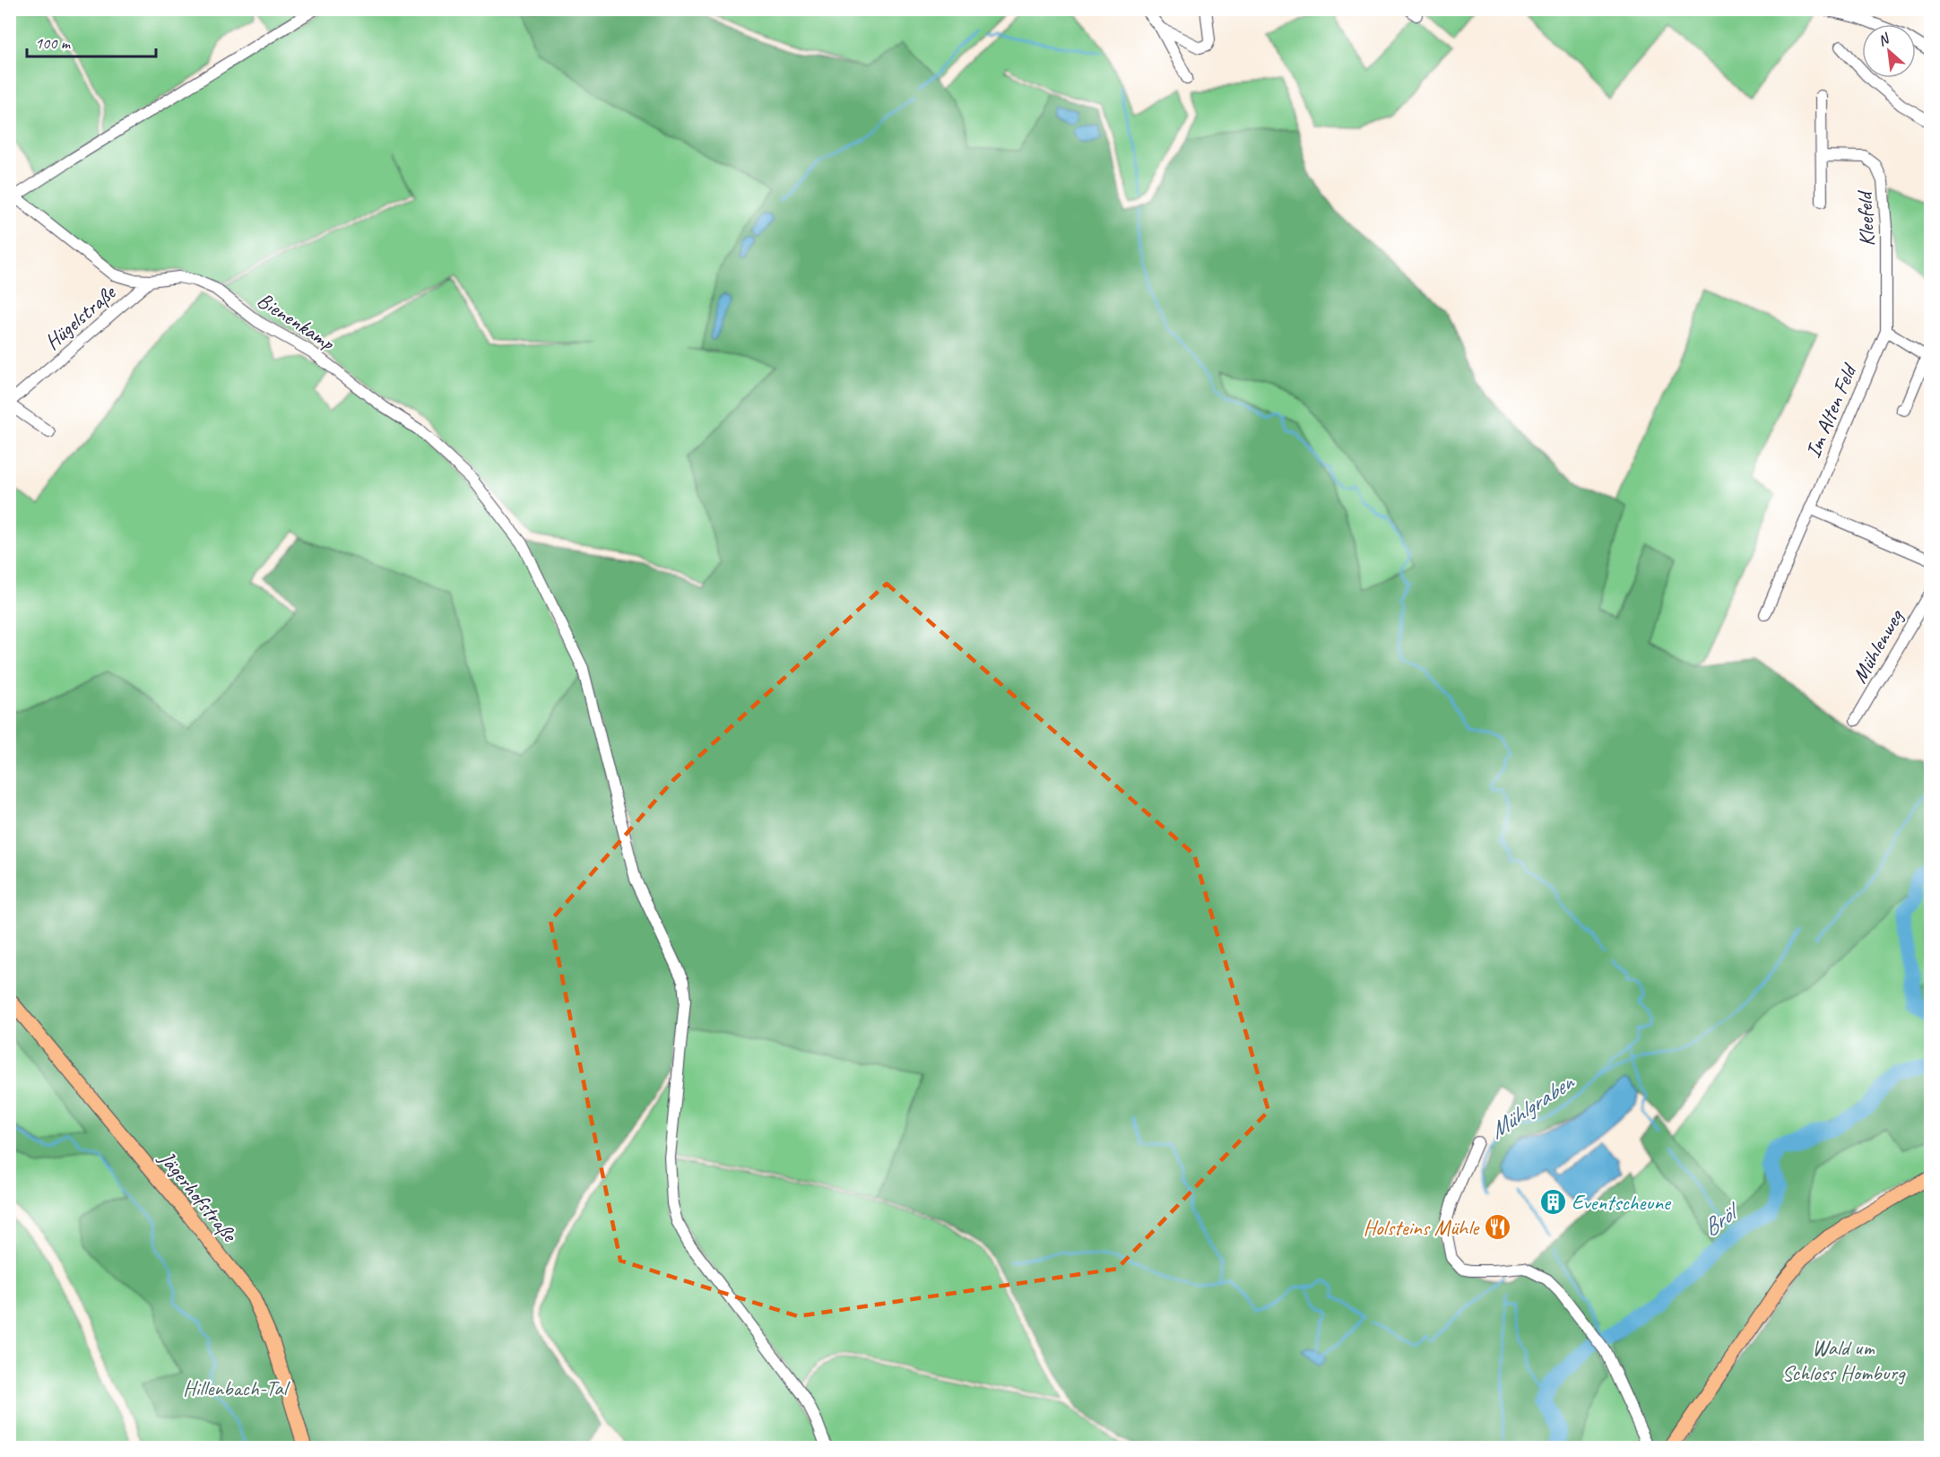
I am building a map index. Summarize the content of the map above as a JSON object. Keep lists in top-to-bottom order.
{
  "streets": {
    "main road": ["Jägerhofstraße"],
    "street": [
      "Kleefeld",
      "Hügelstraße",
      "Bienenkamp",
      "Im Alten Feld",
      "Mühlenweg"
    ]
  },
  "crossings": [
    ["Kleefeld", "Im Alten Feld"],
    ["Hügelstraße", "Bienenkamp"]
  ],
  "water": ["Mühlgraben", "Bröl"],
  "parks": ["Wald um Schloss Homburg", "Hillenbach-Tal"],
  "places": {
    "building": ["Eventscheune"],
    "restaurant": ["Holsteins Mühle"]
  },
  "scale_bar": "100 m",
  "north": "top left"
}
